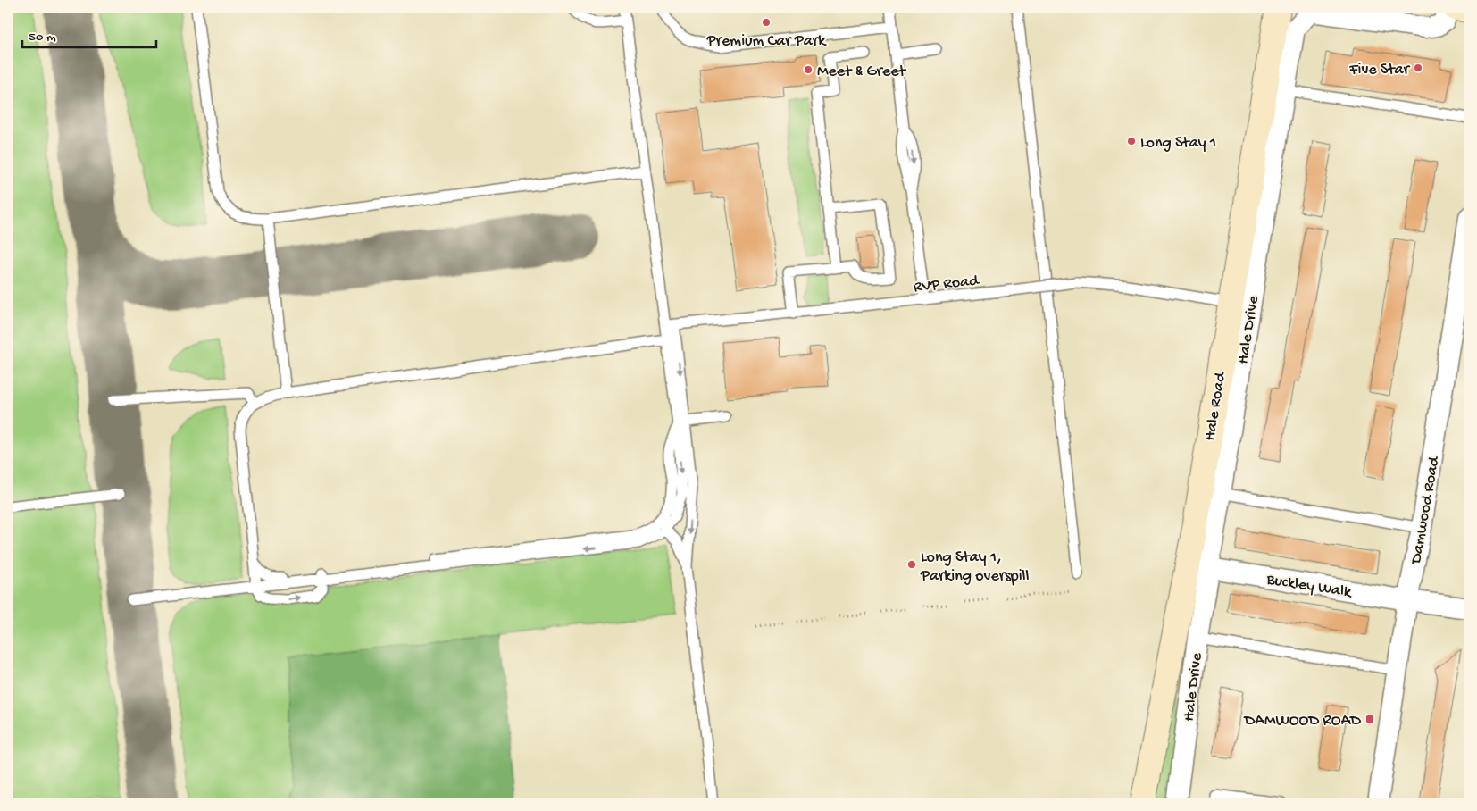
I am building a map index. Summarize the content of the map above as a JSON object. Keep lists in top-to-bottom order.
{
  "streets": {
    "street": [
      "Hale Drive",
      "Hale Road",
      "Damwood Road",
      "Buckley Walk"
    ],
    "lane": ["RVP Road"]
  },
  "crossings": [
    ["RVP Road", "Hale Road"],
    ["Hale Drive", "Hale Road"],
    ["Hale Drive", "Buckley Walk"],
    ["Damwood Road", "Buckley Walk"]
  ],
  "places": {
    "other": [
      "Premium Car Park",
      "Five Star",
      "Meet & Greet",
      "Long Stay 1",
      "Long Stay 1, Parking overspill"
    ],
    "transit": ["DAMWOOD ROAD"]
  },
  "scale_bar": "50 m"
}
